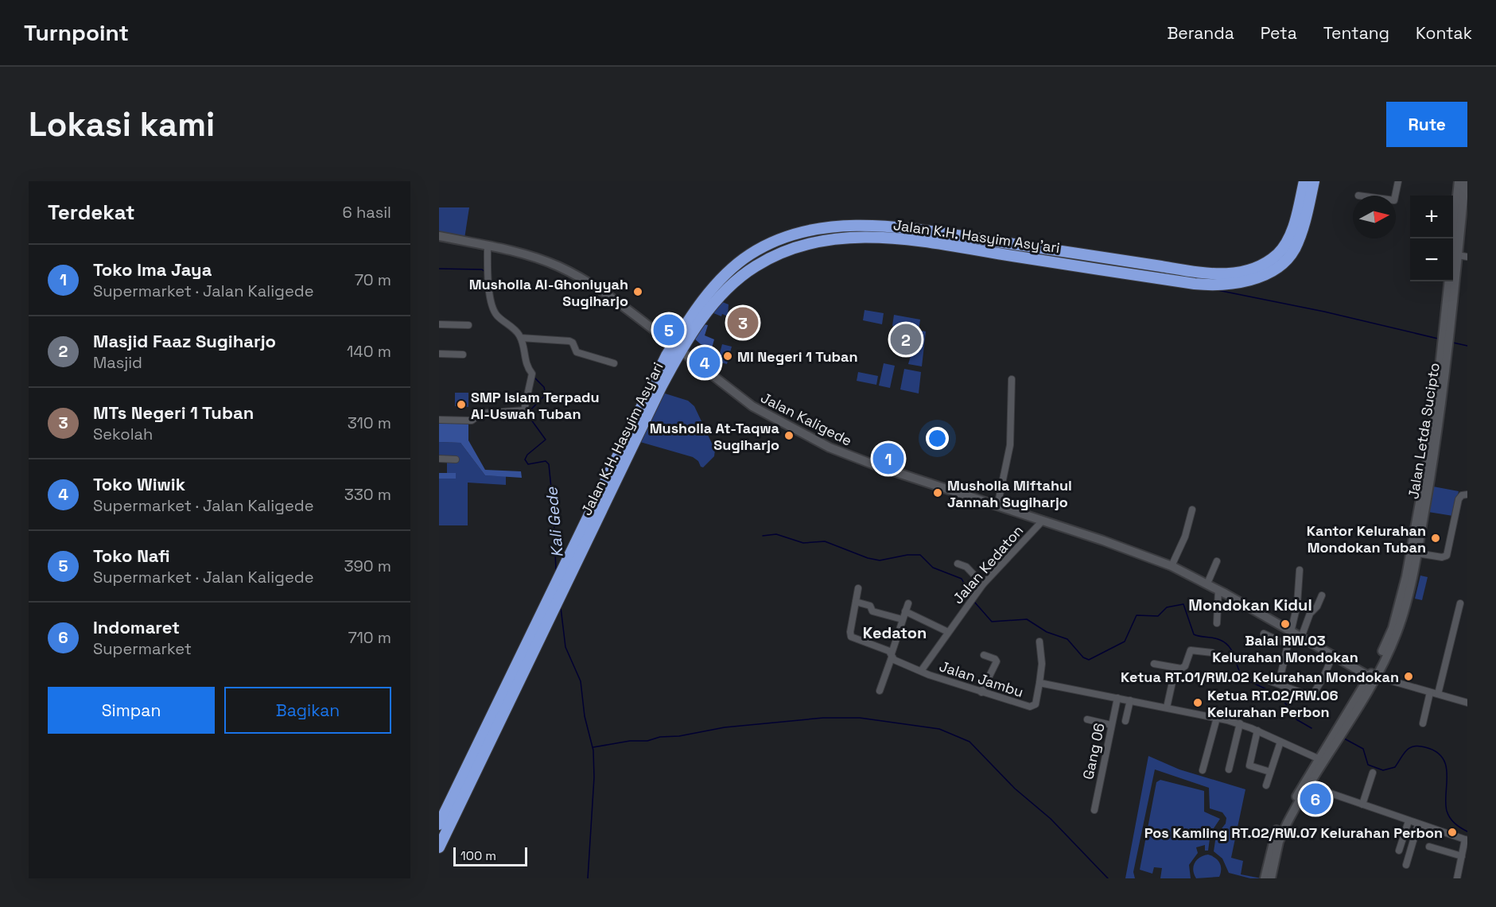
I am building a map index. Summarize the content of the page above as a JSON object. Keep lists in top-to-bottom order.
{
  "streets": {
    "highway": ["Jalan K.H. Hasyim Asy'ari"],
    "main road": ["Jalan Kaligede", "Jalan Letda Sucipto"],
    "street": ["Jalan Kedaton", "Jalan Jambu", "Gang 06"]
  },
  "crossings": [
    ["Jalan K.H. Hasyim Asy'ari", "Jalan Kaligede"],
    ["Jalan Kaligede", "Jalan Letda Sucipto"],
    ["Jalan Kaligede", "Jalan Kedaton"],
    ["Jalan Letda Sucipto", "Jalan Jambu"],
    ["Jalan Kedaton", "Jalan Jambu"],
    ["Jalan Jambu", "Gang 06"]
  ],
  "districts": ["Mondokan Kidul", "Kedaton"],
  "water": ["Kali Gede"],
  "places": [
    "Musholla Al-Ghoniyyah Sugiharjo",
    "MI Negeri 1 Tuban",
    "SMP Islam Terpadu Al-Uswah Tuban",
    "Musholla At-Taqwa Sugiharjo",
    "Musholla Miftahul Jannah Sugiharjo",
    "Kantor Kelurahan Mondokan Tuban",
    "Balai RW.03 Kelurahan Mondokan",
    "Ketua RT.01/RW.02 Kelurahan Mondokan",
    "Ketua RT.02/RW.06 Kelurahan Perbon",
    "Pos Kamling RT.02/RW.07 Kelurahan Perbon"
  ],
  "scale_bar": "100 m",
  "north": "right",
  "page": {
    "header": "Turnpoint",
    "nav": [
      "Beranda",
      "Peta",
      "Tentang",
      "Kontak"
    ],
    "buttons": [
      "Rute",
      ["Simpan", "Bagikan"]
    ],
    "title": "Lokasi kami",
    "heading": ["Terdekat", "6 hasil"],
    "map_buttons": ["+", "−"],
    "list": [
      {
        "mark": "1",
        "name": "Toko Ima Jaya",
        "note": "Supermarket · Jalan Kaligede",
        "value": "70 m"
      },
      {
        "mark": "2",
        "name": "Masjid Faaz Sugiharjo",
        "note": "Masjid",
        "value": "140 m"
      },
      {
        "mark": "3",
        "name": "MTs Negeri 1 Tuban",
        "note": "Sekolah",
        "value": "310 m"
      },
      {
        "mark": "4",
        "name": "Toko Wiwik",
        "note": "Supermarket · Jalan Kaligede",
        "value": "330 m"
      },
      {
        "mark": "5",
        "name": "Toko Nafi",
        "note": "Supermarket · Jalan Kaligede",
        "value": "390 m"
      },
      {
        "mark": "6",
        "name": "Indomaret",
        "note": "Supermarket",
        "value": "710 m"
      }
    ],
    "pins": [
      "3",
      "5",
      "2",
      "4",
      "1",
      "6"
    ],
    "scale": "100 m"
  }
}
